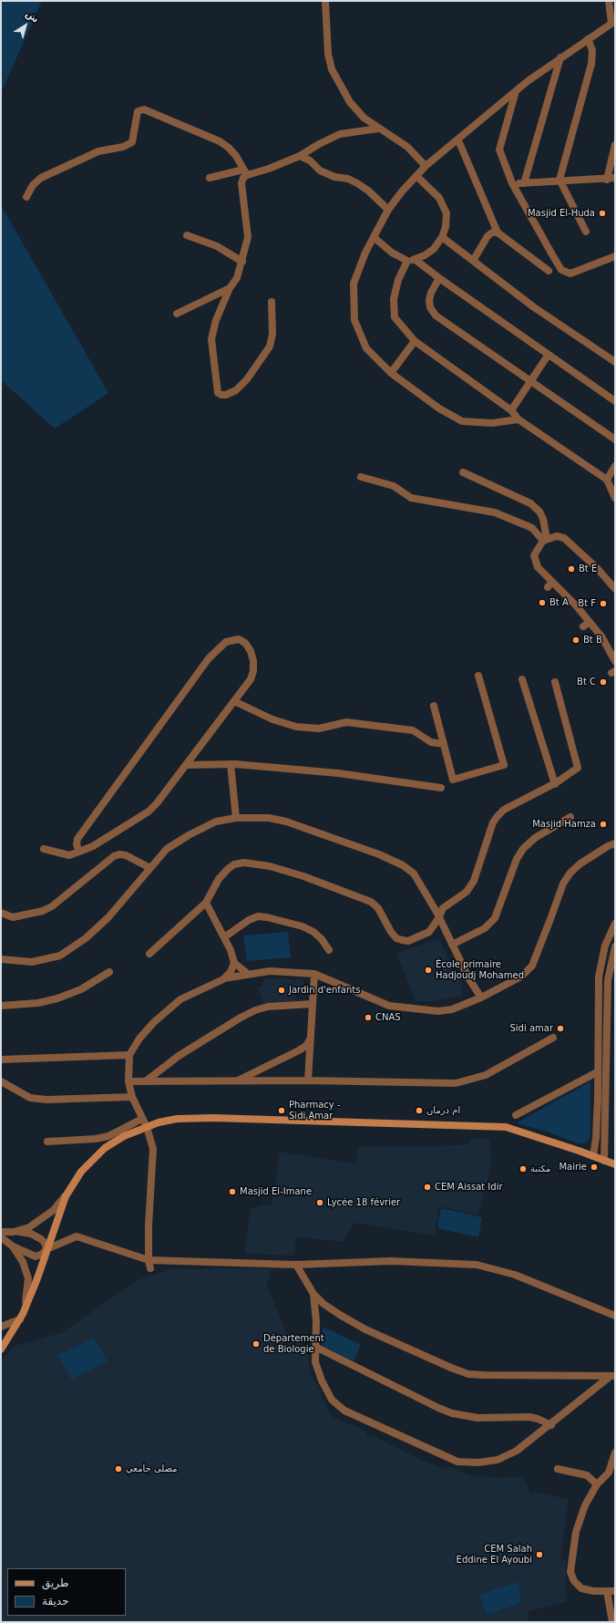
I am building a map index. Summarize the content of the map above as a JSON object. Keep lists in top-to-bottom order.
{
  "places": [
    "Masjid El-Huda",
    "Bt E",
    "Bt A",
    "Bt F",
    "Bt B",
    "Bt C",
    "Masjid Hamza",
    "École primaire Hadjoudj Mohamed",
    "Jardin d'enfants",
    "CNAS",
    "Sidi amar",
    "Pharmacy - Sidi Amar",
    "ام درمان",
    "Mairie",
    "مكتبة",
    "CEM Aissat Idir",
    "Masjid El-Imane",
    "Lycée 18 février",
    "Département de Biologie",
    "مصلى جامعي",
    "CEM Salah Eddine El Ayoubi"
  ],
  "legend": ["طريق", "حديقة"],
  "north": "top right"
}
